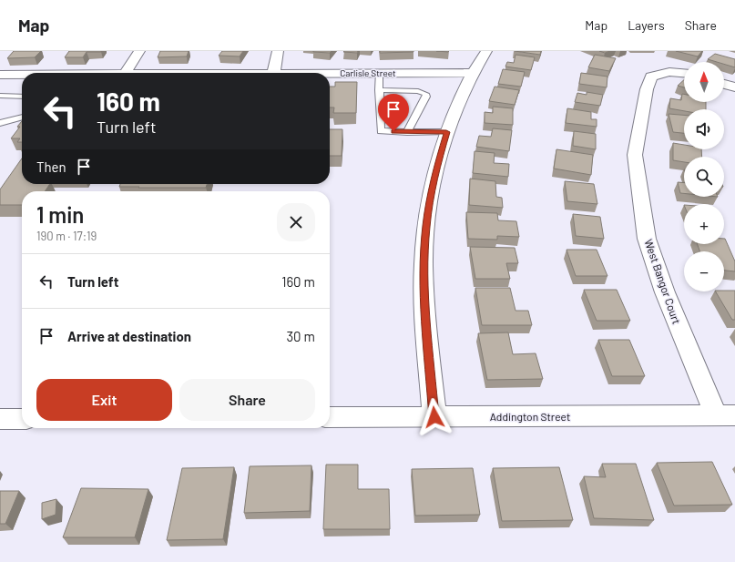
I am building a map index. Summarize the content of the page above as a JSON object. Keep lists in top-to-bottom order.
{
  "streets": {
    "street": ["Carlisle Street", "West Bangor Court", "Addington Street"]
  },
  "crossings": [
    ["West Bangor Court", "Addington Street"]
  ],
  "north": "top",
  "page": {
    "header": "Map",
    "nav": ["Map", "Layers", "Share"],
    "map_buttons": ["+", "−"],
    "turn": ["160 m", "Turn left"],
    "then": "Then",
    "heading": ["1 min", "190 m · 17:19"],
    "list": [
      {
        "name": "Turn left",
        "value": "160 m"
      },
      {
        "name": "Arrive at destination",
        "value": "30 m"
      }
    ],
    "buttons": ["Exit", "Share"]
  }
}
